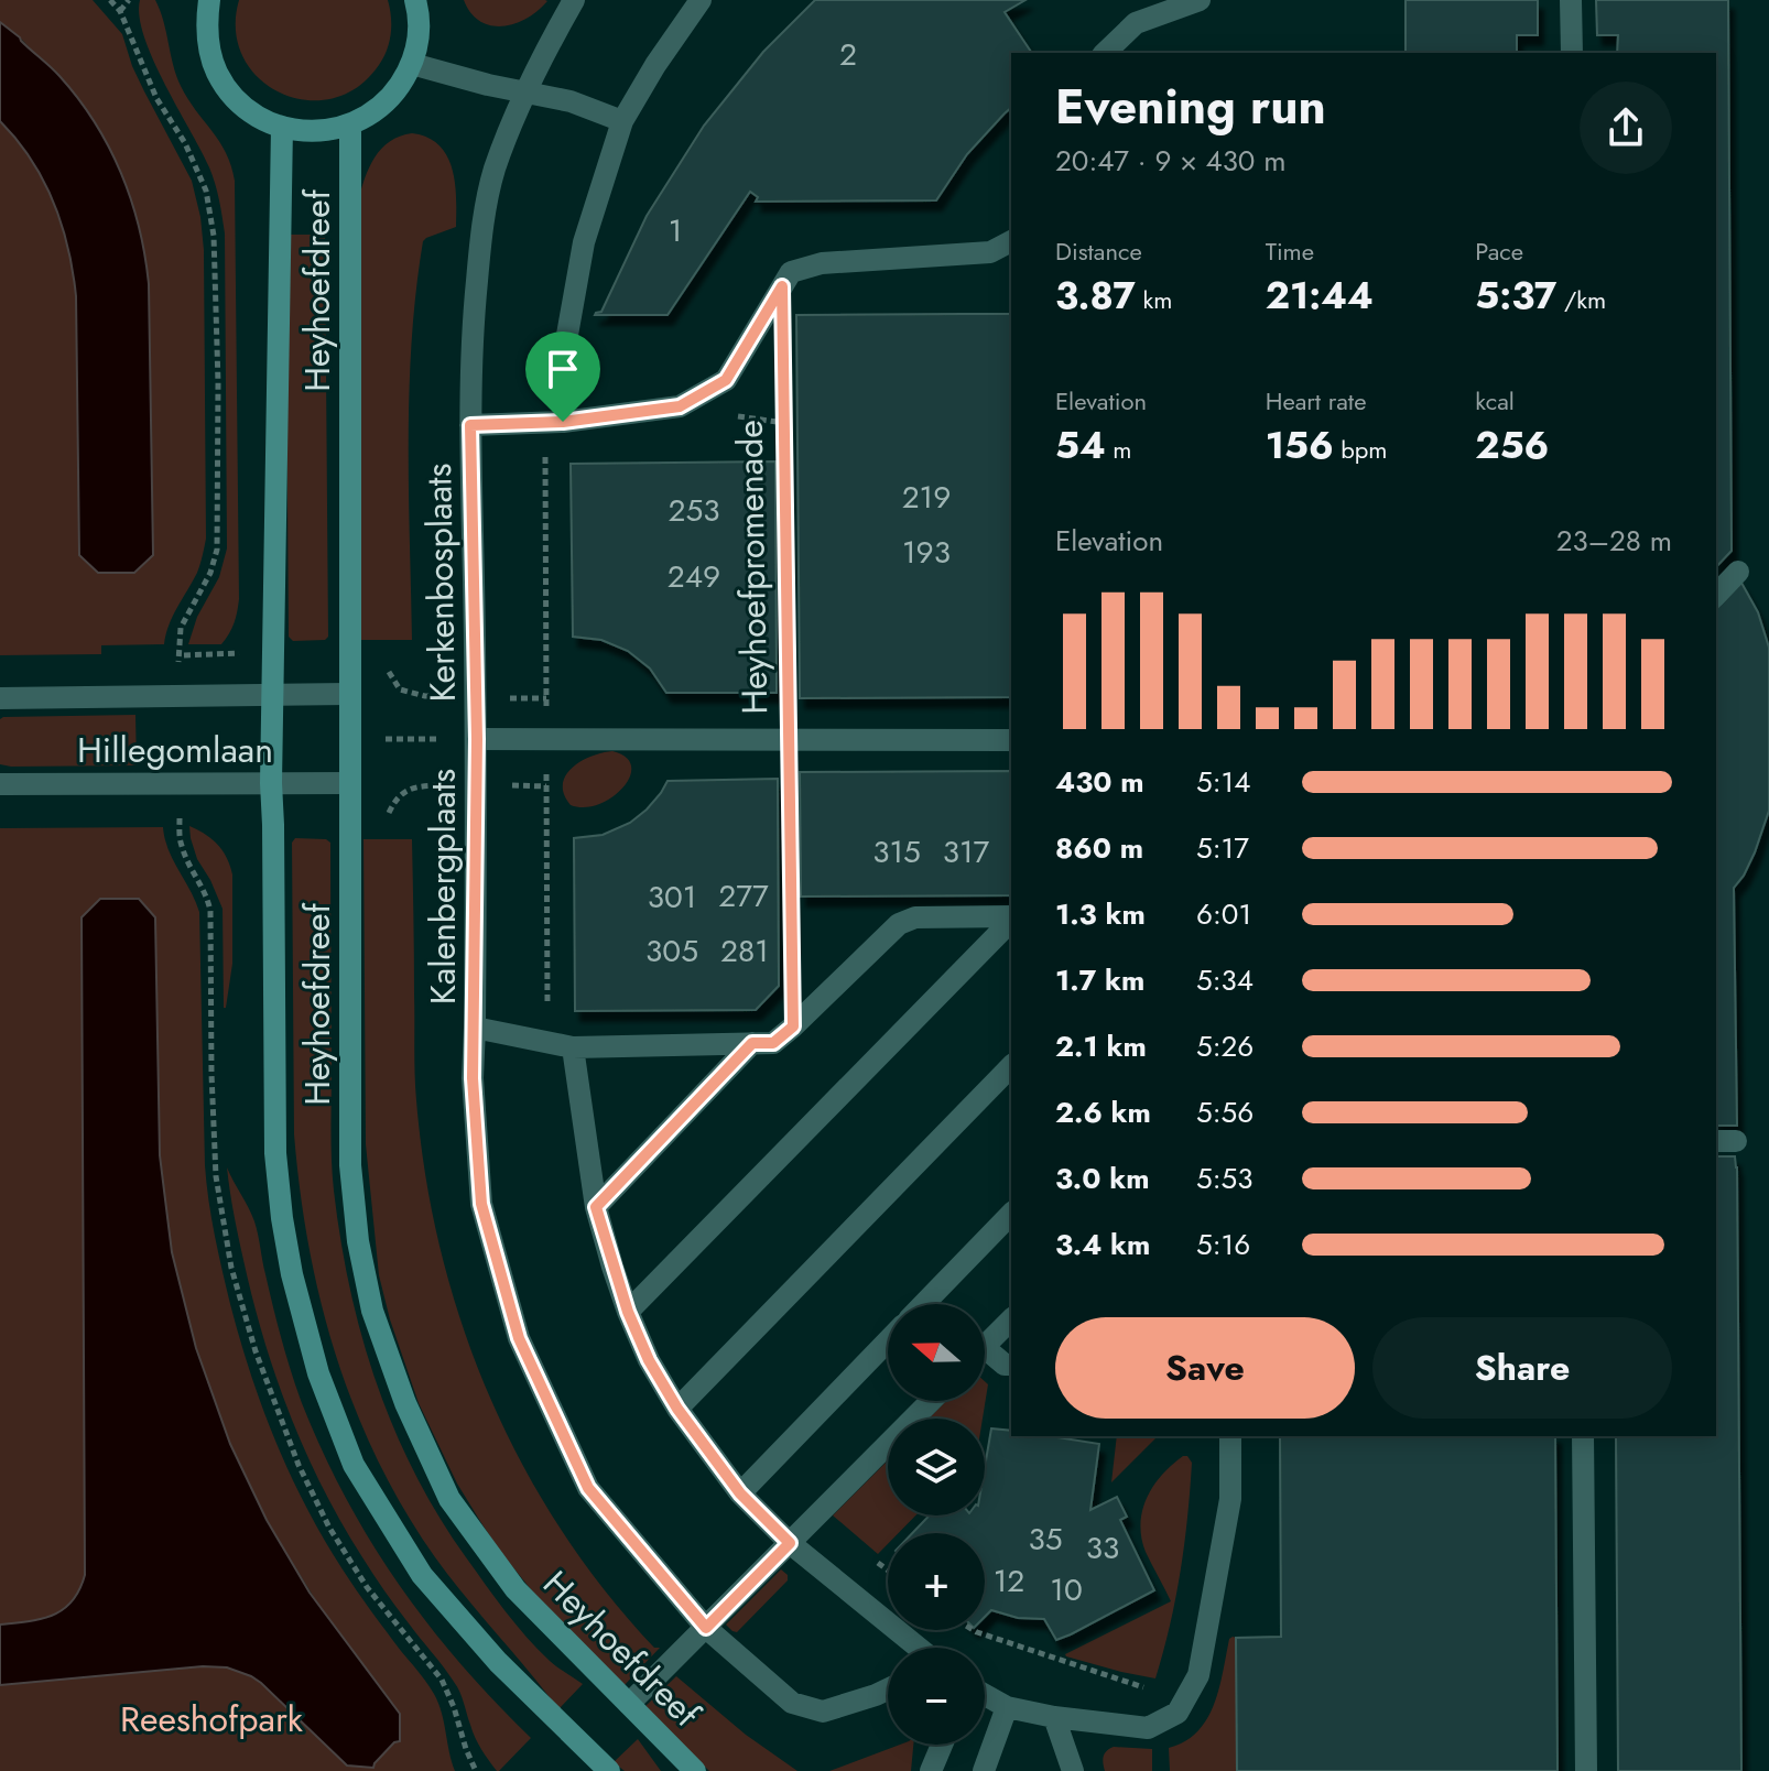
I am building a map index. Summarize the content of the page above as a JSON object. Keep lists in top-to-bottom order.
{
  "streets": {
    "street": [
      "Heyhoefdreef",
      "Heyhoefpromenade",
      "Kerkenbosplaats",
      "Hillegomlaan",
      "Kalenbergplaats"
    ]
  },
  "crossings": [
    ["Heyhoefdreef", "Hillegomlaan"],
    ["Heyhoefpromenade", "Kerkenbosplaats"],
    ["Heyhoefpromenade", "Kalenbergplaats"],
    ["Kerkenbosplaats", "Kalenbergplaats"]
  ],
  "parks": ["Reeshofpark"],
  "house_numbers": [
    "2",
    "1",
    "219",
    "253",
    "193",
    "249",
    "315",
    "317",
    "277",
    "301",
    "305",
    "281",
    "35",
    "33",
    "12",
    "10"
  ],
  "north": "left",
  "page": {
    "heading": ["Evening run", "20:47 · 9 × 430 m"],
    "stats": [
      ["Distance", "3.87 km"],
      ["Time", "21:44"],
      ["Pace", "5:37 /km"],
      ["Elevation", "54 m"],
      ["Heart rate", "156 bpm"],
      ["kcal", "256"]
    ],
    "chart": ["Elevation", "23–28 m"],
    "list": [
      {
        "name": "430 m",
        "note": "5:14"
      },
      {
        "name": "860 m",
        "note": "5:17"
      },
      {
        "name": "1.3 km",
        "note": "6:01"
      },
      {
        "name": "1.7 km",
        "note": "5:34"
      },
      {
        "name": "2.1 km",
        "note": "5:26"
      },
      {
        "name": "2.6 km",
        "note": "5:56"
      },
      {
        "name": "3.0 km",
        "note": "5:53"
      },
      {
        "name": "3.4 km",
        "note": "5:16"
      }
    ],
    "buttons": ["Save", "Share"],
    "map_buttons": ["+", "−"]
  }
}
